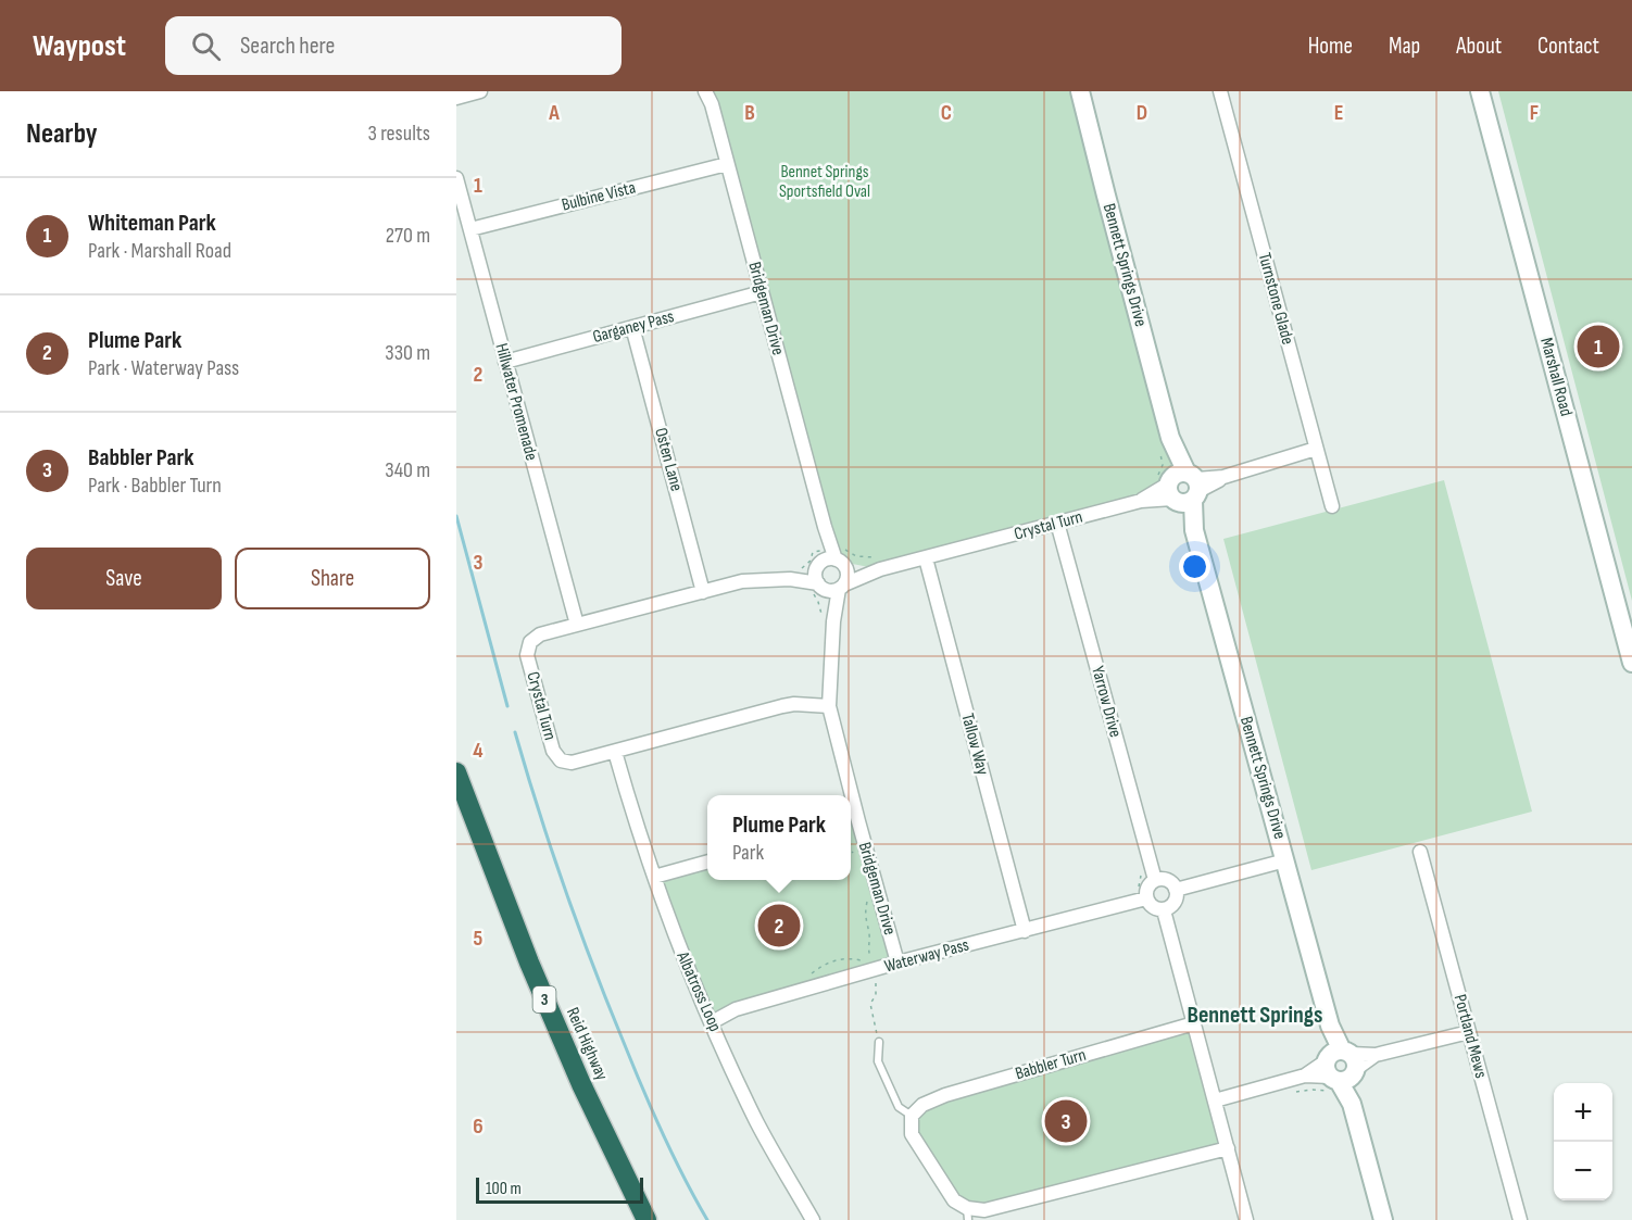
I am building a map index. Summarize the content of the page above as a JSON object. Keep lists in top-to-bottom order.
{
  "streets": {
    "highway": ["3", "Reid Highway"],
    "street": [
      "Bulbine Vista",
      "Bennett Springs Drive",
      "Turnstone Glade",
      "Bridgeman Drive",
      "Garganey Pass",
      "Marshall Road",
      "Hillwater Promenade",
      "Osten Lane",
      "Crystal Turn",
      "Yarrow Drive",
      "Tallow Way",
      "Waterway Pass",
      "Albatross Loop",
      "Portland Mews",
      "Babbler Turn"
    ]
  },
  "crossings": [
    ["Bulbine Vista", "Bridgeman Drive"],
    ["Bulbine Vista", "Hillwater Promenade"],
    ["Bennett Springs Drive", "Crystal Turn"],
    ["Turnstone Glade", "Crystal Turn"],
    ["Bridgeman Drive", "Garganey Pass"],
    ["Bridgeman Drive", "Crystal Turn"],
    ["Bridgeman Drive", "Waterway Pass"],
    ["Garganey Pass", "Hillwater Promenade"],
    ["Garganey Pass", "Osten Lane"],
    ["Hillwater Promenade", "Crystal Turn"],
    ["Osten Lane", "Crystal Turn"],
    ["Crystal Turn", "Yarrow Drive"],
    ["Crystal Turn", "Tallow Way"],
    ["Crystal Turn", "Albatross Loop"],
    ["Yarrow Drive", "Waterway Pass"],
    ["Tallow Way", "Waterway Pass"],
    ["Waterway Pass", "Albatross Loop"]
  ],
  "districts": ["Bennett Springs"],
  "parks": ["Bennet Springs Sportsfield Oval"],
  "scale_bar": "100 m",
  "page": {
    "header": "Waypost",
    "search": "Search here",
    "nav": [
      "Home",
      "Map",
      "About",
      "Contact"
    ],
    "heading": ["Nearby", "3 results"],
    "list": [
      {
        "mark": "1",
        "name": "Whiteman Park",
        "note": "Park · Marshall Road",
        "value": "270 m"
      },
      {
        "mark": "2",
        "name": "Plume Park",
        "note": "Park · Waterway Pass",
        "value": "330 m"
      },
      {
        "mark": "3",
        "name": "Babbler Park",
        "note": "Park · Babbler Turn",
        "value": "340 m"
      }
    ],
    "pins": ["1", "2", "3"],
    "buttons": ["Save", "Share"],
    "popup": ["Plume Park", "Park"],
    "map_buttons": ["+", "−"],
    "scale": "100 m"
  },
  "grid": {
    "columns": [
      "A",
      "B",
      "C",
      "D",
      "E",
      "F"
    ],
    "rows": [
      "1",
      "2",
      "3",
      "4",
      "5",
      "6"
    ]
  }
}
